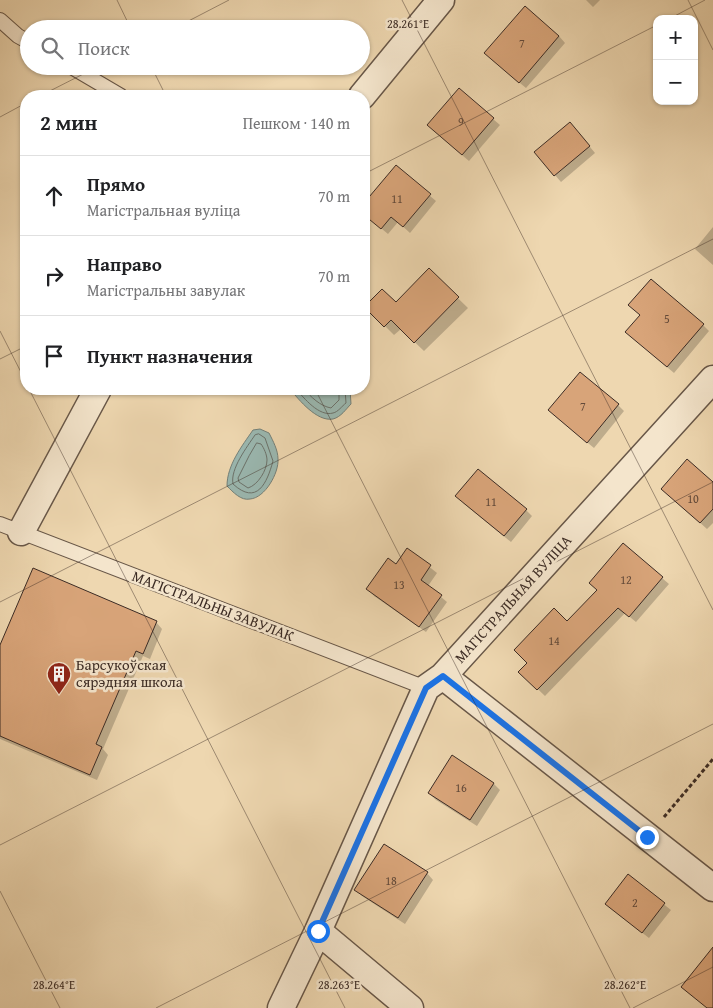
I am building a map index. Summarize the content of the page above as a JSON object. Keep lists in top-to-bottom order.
{
  "streets": {
    "street": ["МАГІСТРАЛЬНАЯ ВУЛІЦА", "МАГІСТРАЛЬНЫ ЗАВУЛАК"]
  },
  "crossings": [
    ["МАГІСТРАЛЬНАЯ ВУЛІЦА", "МАГІСТРАЛЬНЫ ЗАВУЛАК"]
  ],
  "places": {
    "building": ["Барсукоўская сярэдняя школа"]
  },
  "house_numbers": [
    "7",
    "9",
    "11",
    "5",
    "7",
    "10",
    "11",
    "12",
    "13",
    "14",
    "16",
    "18",
    "2"
  ],
  "page": {
    "map_buttons": ["+", "−"],
    "search": "Поиск",
    "heading": ["2 мин", "Пешком · 140 m"],
    "list": [
      ["Прямо", "Магістральная вуліца", "70 m"],
      ["Направо", "Магістральны завулак", "70 m"],
      "Пункт назначения"
    ]
  },
  "coordinates": [
    "28.261°E",
    "28.264°E",
    "28.263°E",
    "28.262°E"
  ]
}
